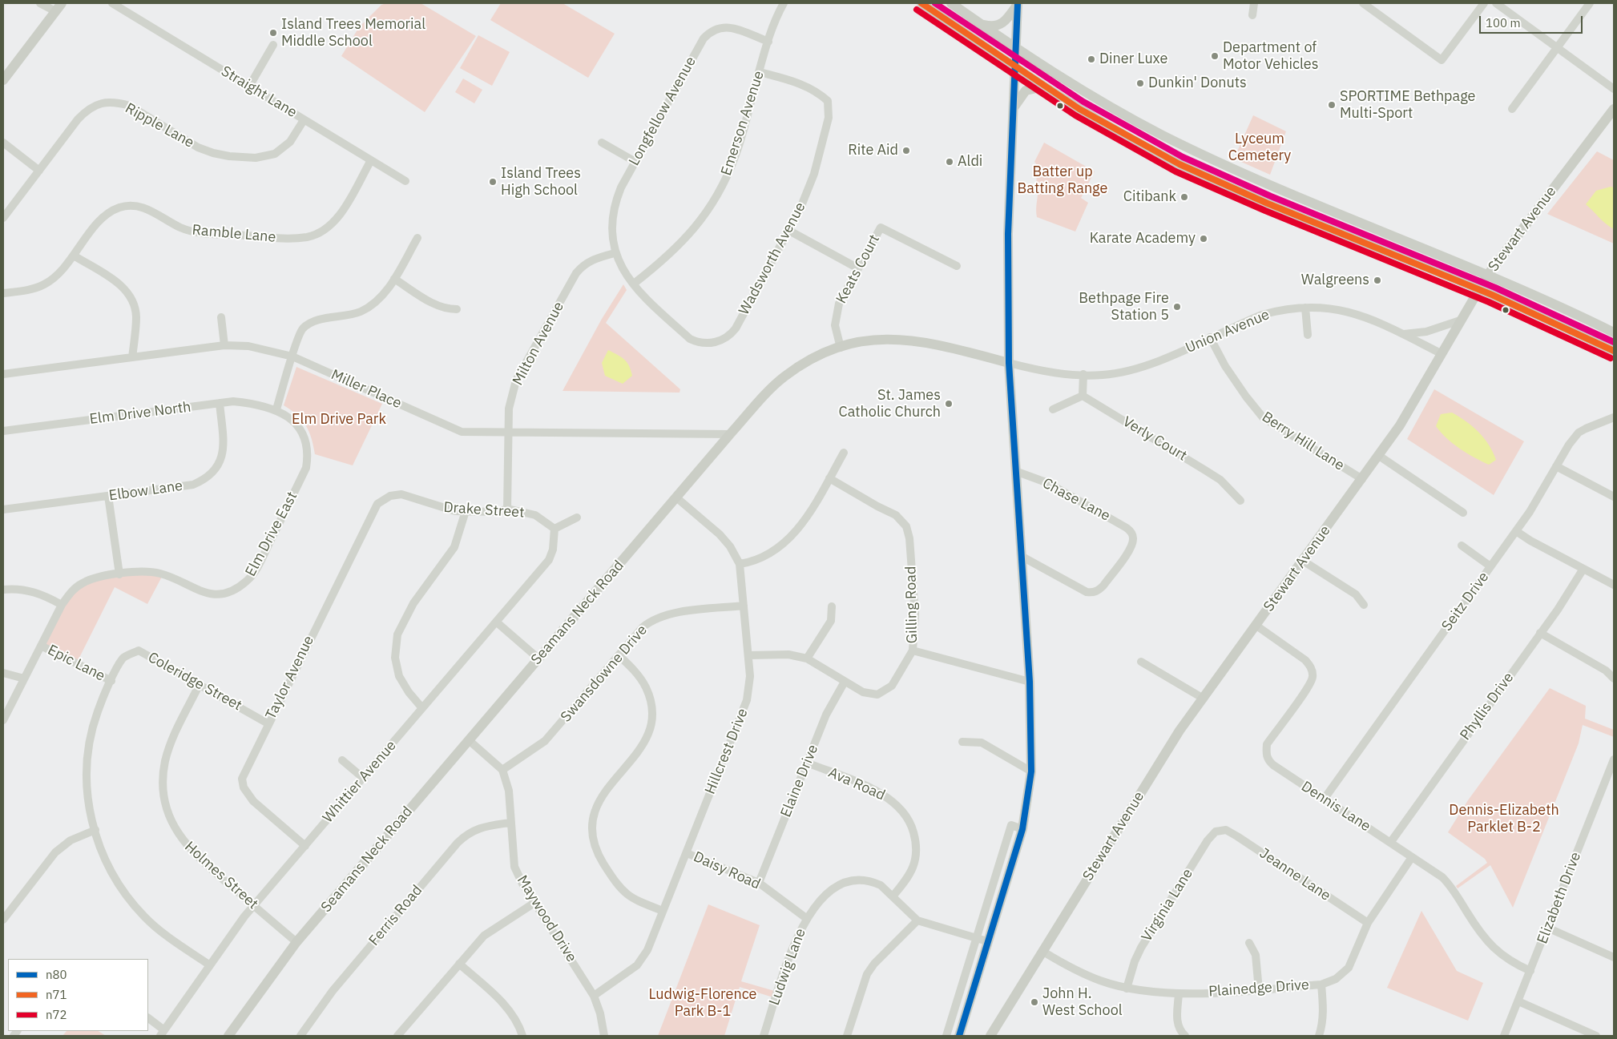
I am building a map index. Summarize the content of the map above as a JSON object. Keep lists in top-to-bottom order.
{
  "streets": {
    "main road": ["Stewart Avenue", "Seamans Neck Road"],
    "street": [
      "Straight Lane",
      "Longfellow Avenue",
      "Emerson Avenue",
      "Ripple Lane",
      "Ramble Lane",
      "Wadsworth Avenue",
      "Keats Court",
      "Union Avenue",
      "Milton Avenue",
      "Miller Place",
      "Elm Drive North",
      "Verly Court",
      "Berry Hill Lane",
      "Elbow Lane",
      "Chase Lane",
      "Drake Street",
      "Elm Drive East",
      "Seitz Drive",
      "Gilling Road",
      "Epic Lane",
      "Swansdowne Drive",
      "Taylor Avenue",
      "Coleridge Street",
      "Phyllis Drive",
      "Hillcrest Drive",
      "Elaine Drive",
      "Whittier Avenue",
      "Ava Road",
      "Dennis Lane",
      "Daisy Road",
      "Jeanne Lane",
      "Holmes Street",
      "Elizabeth Drive",
      "Virginia Lane",
      "Ferris Road",
      "Maywood Drive",
      "Ludwig Lane",
      "Plainedge Drive"
    ]
  },
  "crossings": [
    ["Straight Lane", "Ripple Lane"],
    ["Straight Lane", "Ramble Lane"],
    ["Longfellow Avenue", "Emerson Avenue"],
    ["Longfellow Avenue", "Wadsworth Avenue"],
    ["Longfellow Avenue", "Milton Avenue"],
    ["Emerson Avenue", "Wadsworth Avenue"],
    ["Stewart Avenue", "Union Avenue"],
    ["Stewart Avenue", "Berry Hill Lane"],
    ["Stewart Avenue", "Dennis Lane"],
    ["Stewart Avenue", "Plainedge Drive"],
    ["Wadsworth Avenue", "Milton Avenue"],
    ["Keats Court", "Seamans Neck Road"],
    ["Union Avenue", "Berry Hill Lane"],
    ["Union Avenue", "Seamans Neck Road"],
    ["Milton Avenue", "Miller Place"],
    ["Milton Avenue", "Drake Street"],
    ["Miller Place", "Seamans Neck Road"],
    ["Elm Drive North", "Elbow Lane"],
    ["Elm Drive North", "Elm Drive East"],
    ["Drake Street", "Taylor Avenue"],
    ["Drake Street", "Whittier Avenue"],
    ["Elm Drive East", "Epic Lane"],
    ["Seitz Drive", "Dennis Lane"],
    ["Gilling Road", "Hillcrest Drive"],
    ["Gilling Road", "Elaine Drive"],
    ["Seamans Neck Road", "Hillcrest Drive"],
    ["Seamans Neck Road", "Holmes Street"],
    ["Epic Lane", "Coleridge Street"],
    ["Swansdowne Drive", "Hillcrest Drive"],
    ["Swansdowne Drive", "Maywood Drive"],
    ["Taylor Avenue", "Coleridge Street"],
    ["Taylor Avenue", "Whittier Avenue"],
    ["Coleridge Street", "Whittier Avenue"],
    ["Coleridge Street", "Holmes Street"],
    ["Phyllis Drive", "Dennis Lane"],
    ["Hillcrest Drive", "Daisy Road"],
    ["Hillcrest Drive", "Maywood Drive"],
    ["Elaine Drive", "Ava Road"],
    ["Elaine Drive", "Daisy Road"],
    ["Whittier Avenue", "Holmes Street"],
    ["Ava Road", "Ludwig Lane"],
    ["Dennis Lane", "Elizabeth Drive"],
    ["Dennis Lane", "Plainedge Drive"],
    ["Daisy Road", "Ludwig Lane"],
    ["Jeanne Lane", "Virginia Lane"],
    ["Jeanne Lane", "Plainedge Drive"],
    ["Virginia Lane", "Plainedge Drive"],
    ["Ferris Road", "Maywood Drive"]
  ],
  "parks": [
    "Lyceum Cemetery",
    "Batter up Batting Range",
    "Elm Drive Park",
    "Dennis-Elizabeth Parklet B-2",
    "Ludwig-Florence Park B-1"
  ],
  "places": [
    "Island Trees Memorial Middle School",
    "Department of Motor Vehicles",
    "Diner Luxe",
    "Dunkin' Donuts",
    "SPORTIME Bethpage Multi-Sport",
    "Rite Aid",
    "Aldi",
    "Island Trees High School",
    "Citibank",
    "Karate Academy",
    "Walgreens",
    "Bethpage Fire Station 5",
    "St. James Catholic Church",
    "John H. West School"
  ],
  "lines": ["transit line n80", "transit line n71", "transit line n72"],
  "legend": ["n80", "n71", "n72"],
  "scale_bar": "100 m"
}
